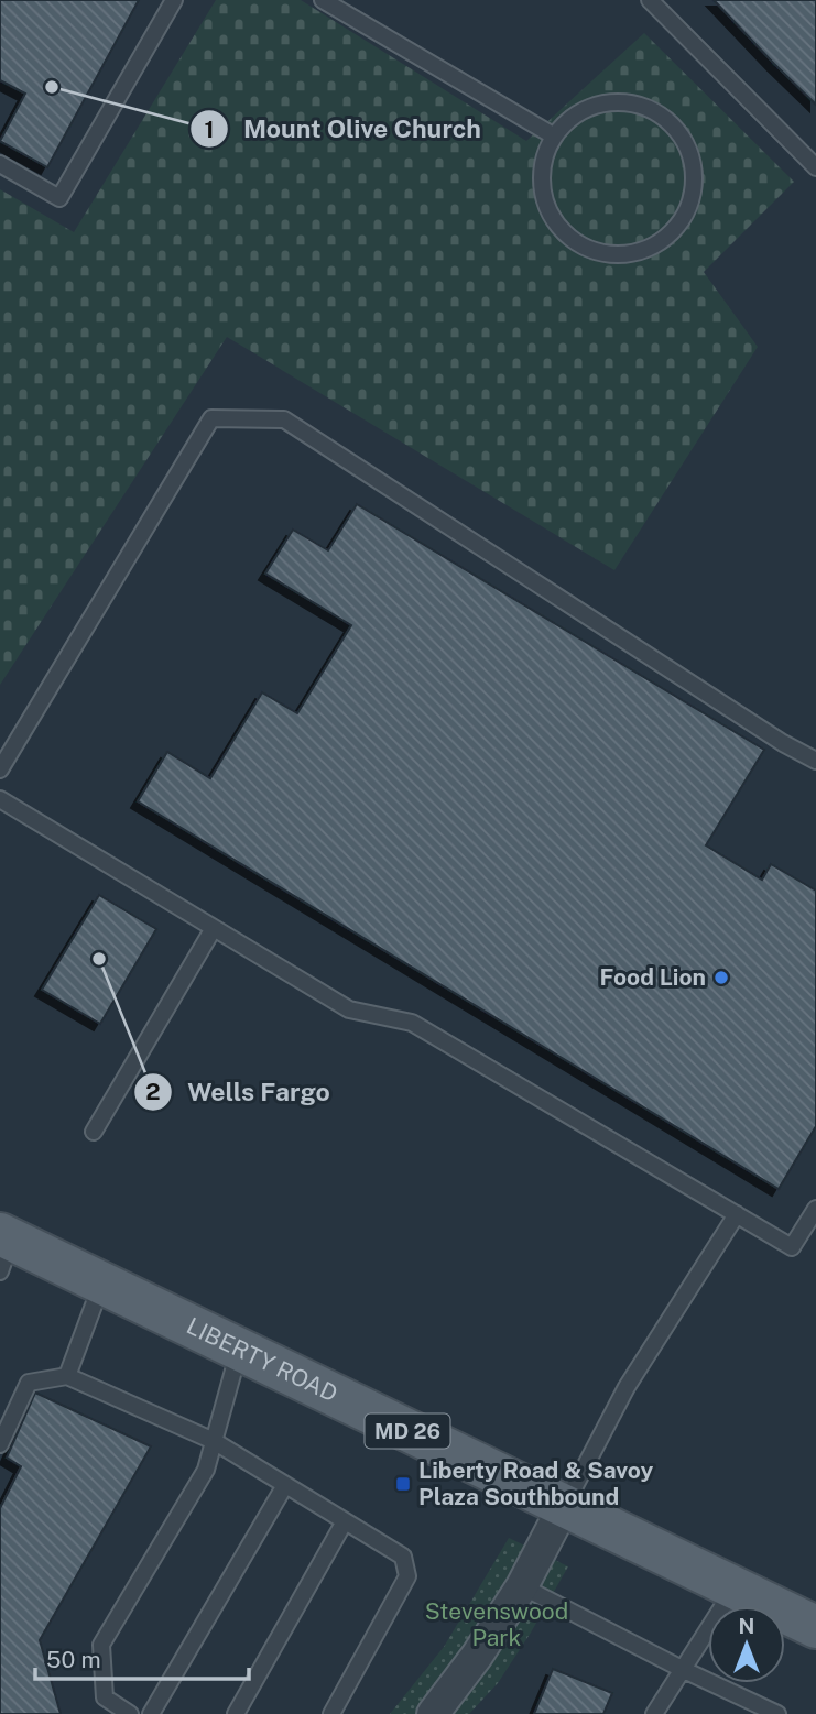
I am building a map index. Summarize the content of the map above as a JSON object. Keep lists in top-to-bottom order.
{
  "streets": {
    "main road": ["LIBERTY ROAD", "MD 26"]
  },
  "parks": ["Stevenswood Park"],
  "places": {
    "other": ["Mount Olive Church", "Wells Fargo", "Food Lion"],
    "transit": ["Liberty Road & Savoy Plaza Southbound"]
  },
  "scale_bar": "50 m",
  "north": "top"
}
